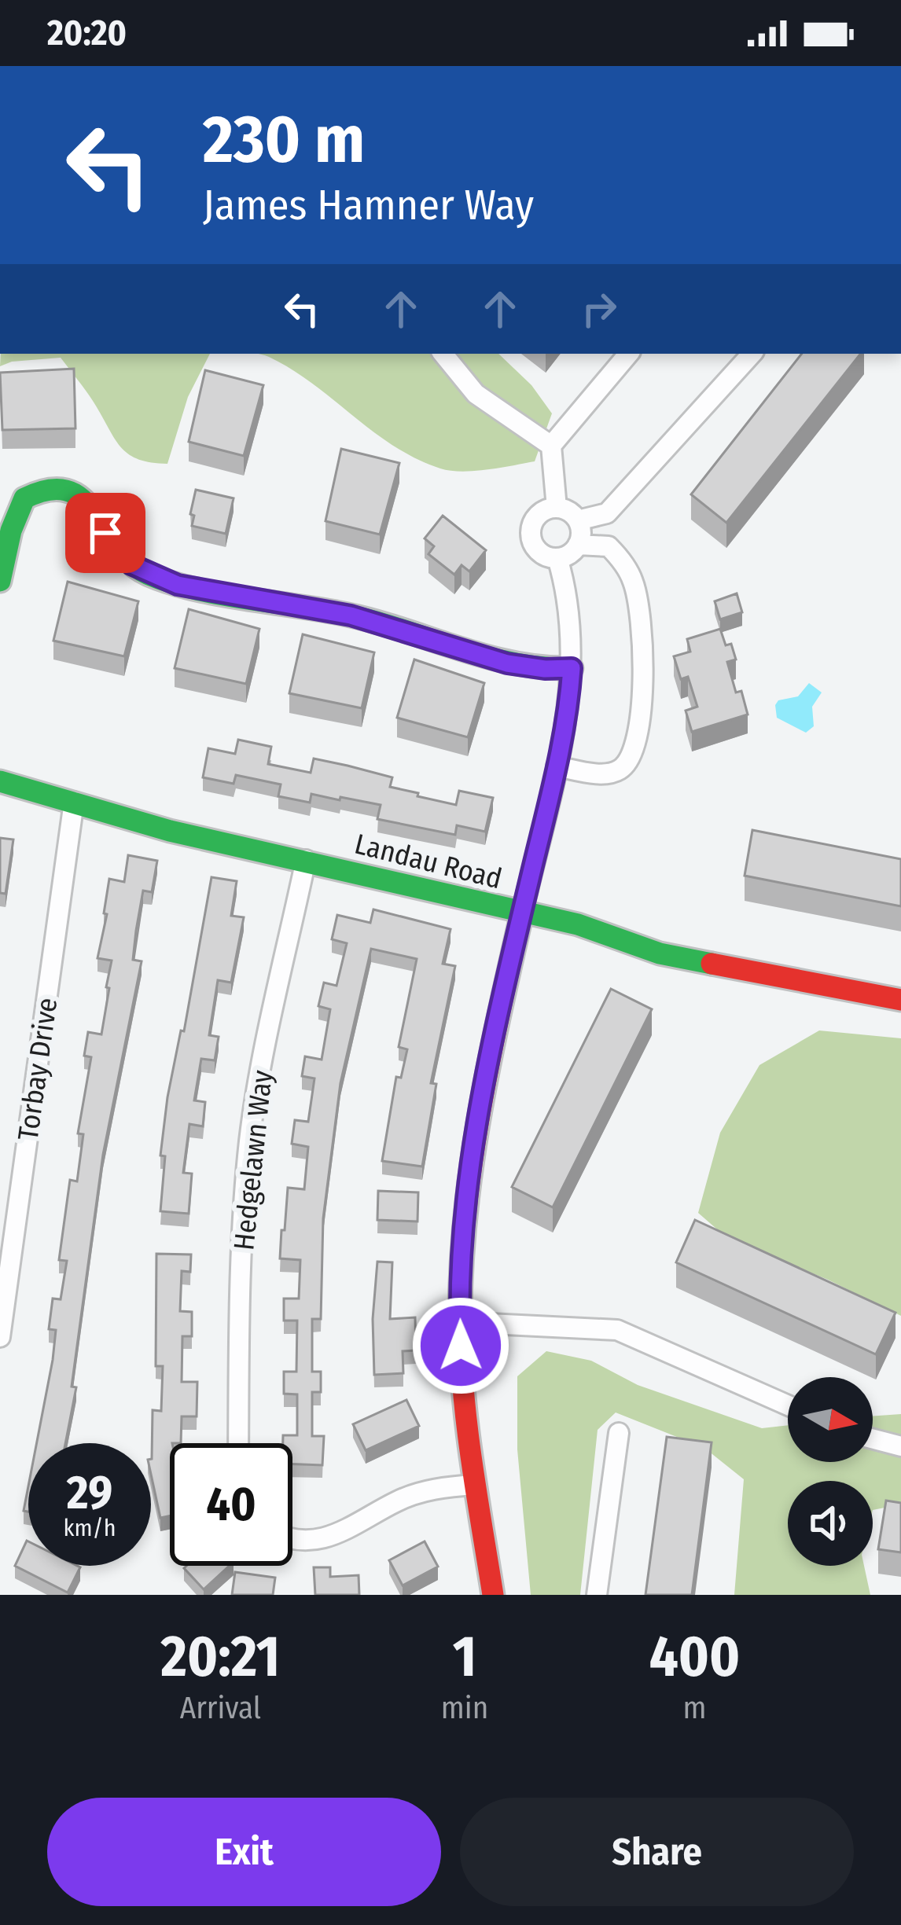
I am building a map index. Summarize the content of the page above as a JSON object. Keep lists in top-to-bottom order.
{
  "streets": {
    "street": ["Landau Road", "Torbay Drive", "Hedgelawn Way"]
  },
  "crossings": [
    ["Landau Road", "Torbay Drive"],
    ["Landau Road", "Hedgelawn Way"]
  ],
  "north": "right",
  "page": {
    "status": "20:20",
    "turn": ["230 m", "James Hamner Way"],
    "speed": "29 km/h",
    "limit": "40",
    "eta": [
      "20:21",
      "Arrival",
      "1",
      "min",
      "400",
      "m"
    ],
    "buttons": ["Exit", "Share"]
  }
}
